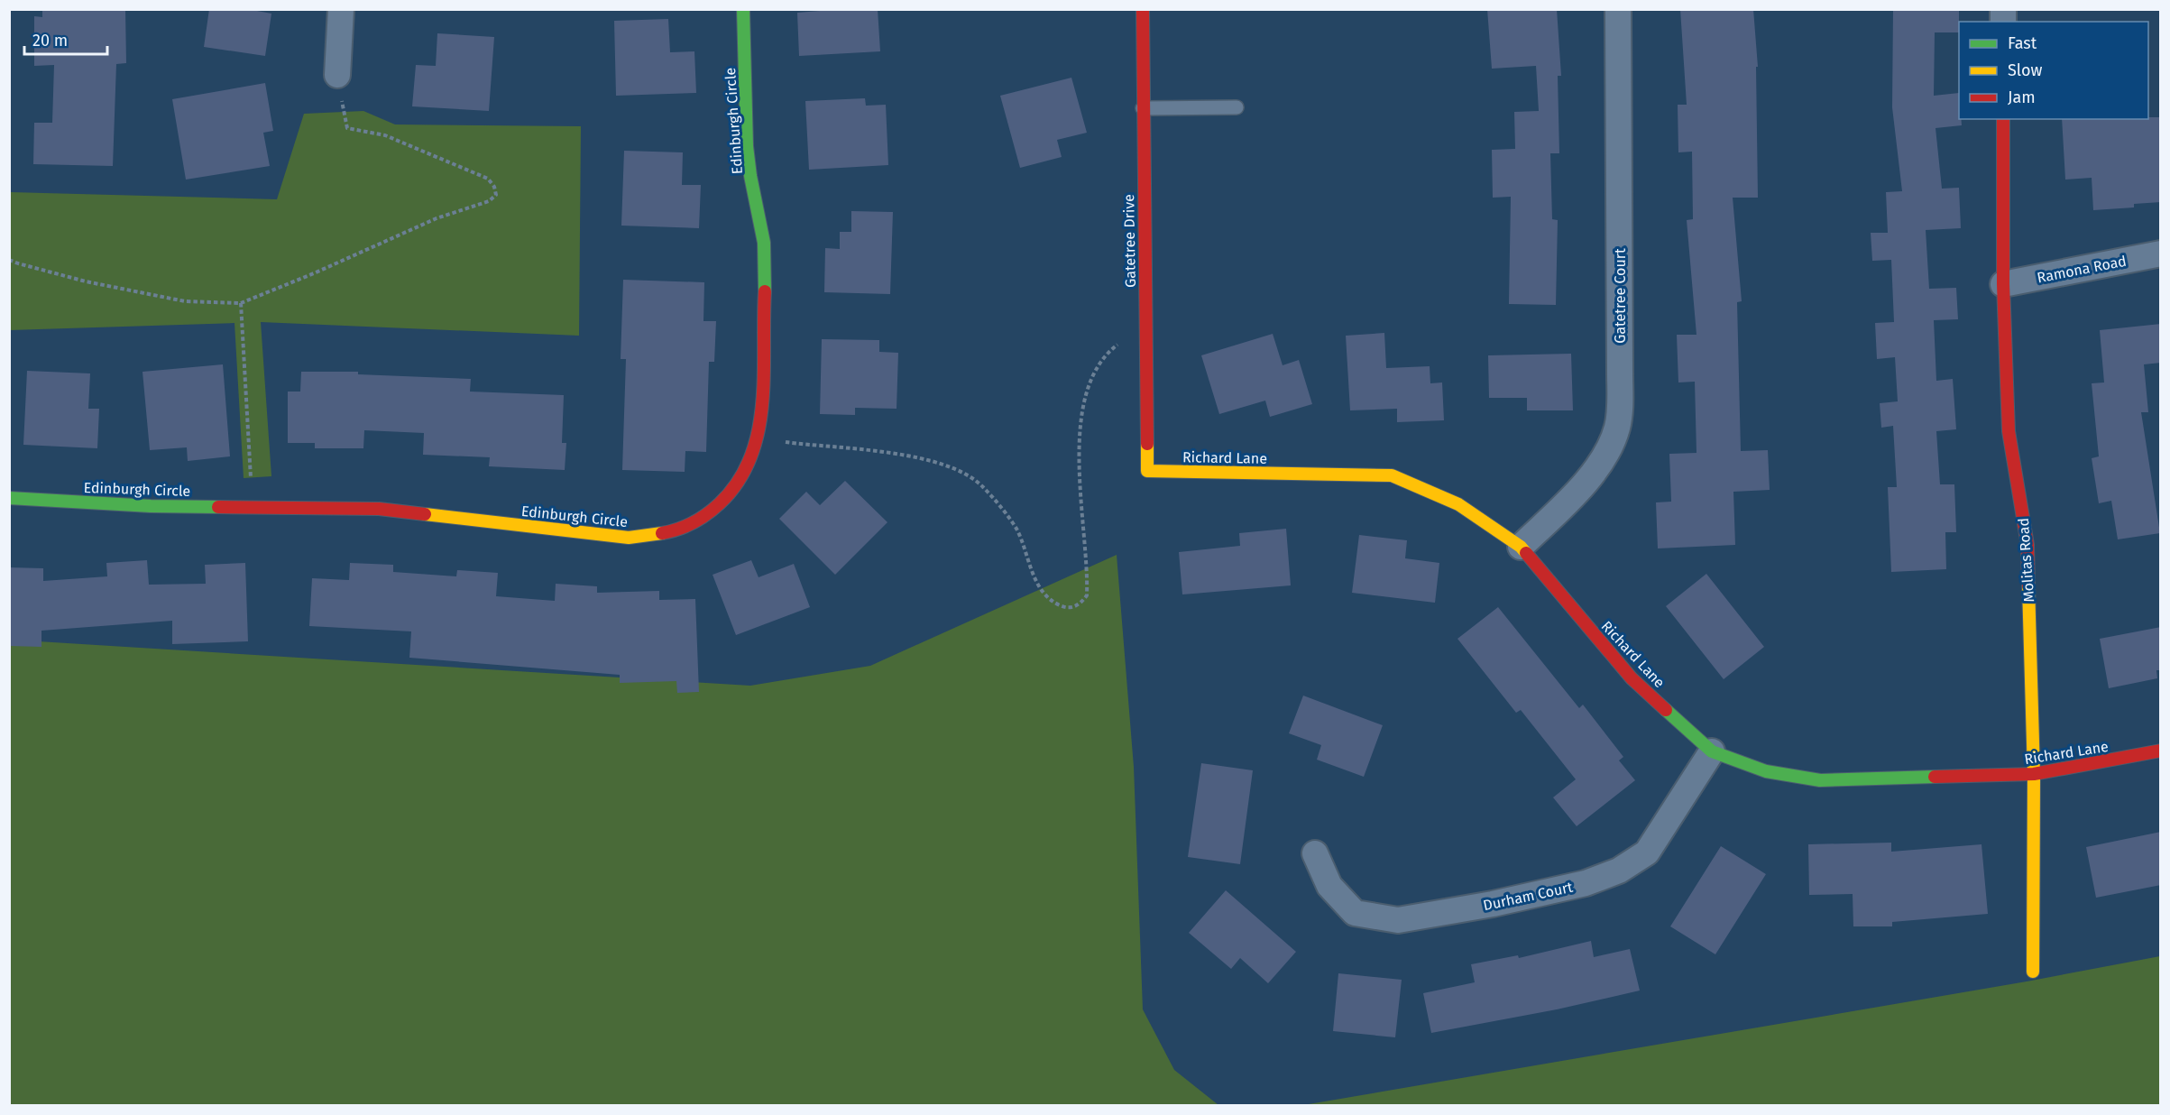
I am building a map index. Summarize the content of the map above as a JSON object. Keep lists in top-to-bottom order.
{
  "streets": {
    "street": [
      "Edinburgh Circle",
      "Gatetree Drive",
      "Ramona Road",
      "Gatetree Court",
      "Richard Lane",
      "Molitas Road",
      "Durham Court"
    ]
  },
  "crossings": [
    ["Gatetree Drive", "Richard Lane"],
    ["Ramona Road", "Molitas Road"],
    ["Gatetree Court", "Richard Lane"],
    ["Richard Lane", "Molitas Road"],
    ["Richard Lane", "Durham Court"]
  ],
  "legend": ["Fast", "Slow", "Jam"],
  "scale_bar": "20 m"
}
